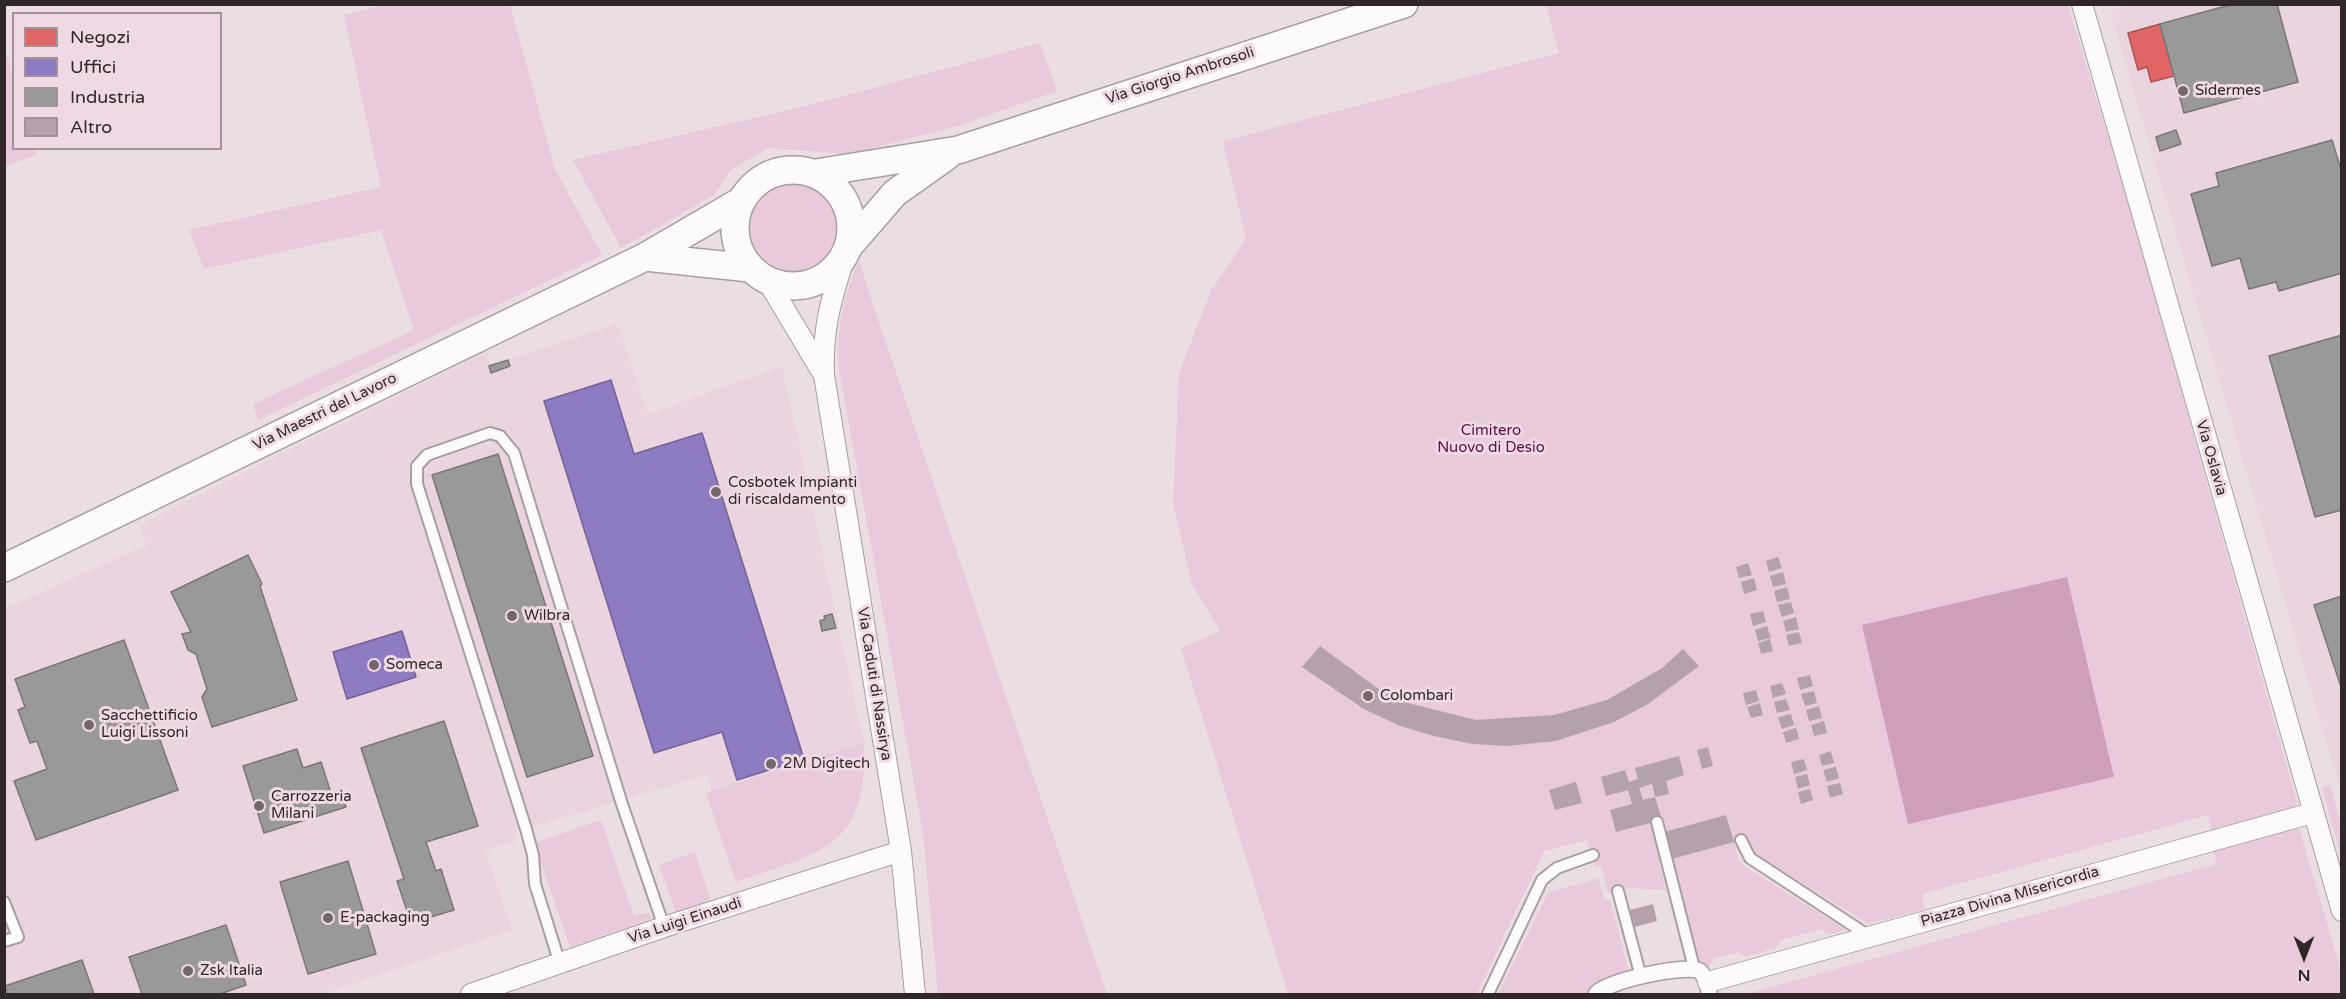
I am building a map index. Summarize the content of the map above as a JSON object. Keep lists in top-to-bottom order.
{
  "streets": {
    "main road": ["Via Giorgio Ambrosoli", "Via Maestri del Lavoro"],
    "street": [
      "Via Oslavia",
      "Via Caduti di Nassirya",
      "Piazza Divina Misericordia",
      "Via Luigi Einaudi"
    ]
  },
  "crossings": [
    ["Via Giorgio Ambrosoli", "Via Maestri del Lavoro"],
    ["Via Giorgio Ambrosoli", "Via Caduti di Nassirya"],
    ["Via Maestri del Lavoro", "Via Caduti di Nassirya"],
    ["Via Oslavia", "Piazza Divina Misericordia"],
    ["Via Caduti di Nassirya", "Via Luigi Einaudi"]
  ],
  "parks": ["Cimitero Nuovo di Desio"],
  "places": [
    "Sidermes",
    "Cosbotek Impianti di riscaldamento",
    "Wilbra",
    "Someca",
    "Colombari",
    "Sacchettificio Luigi Lissoni",
    "2M Digitech",
    "Carrozzeria Milani",
    "E-packaging",
    "Zsk Italia"
  ],
  "legend": [
    "Negozi",
    "Uffici",
    "Industria",
    "Altro"
  ],
  "north": "bottom"
}
